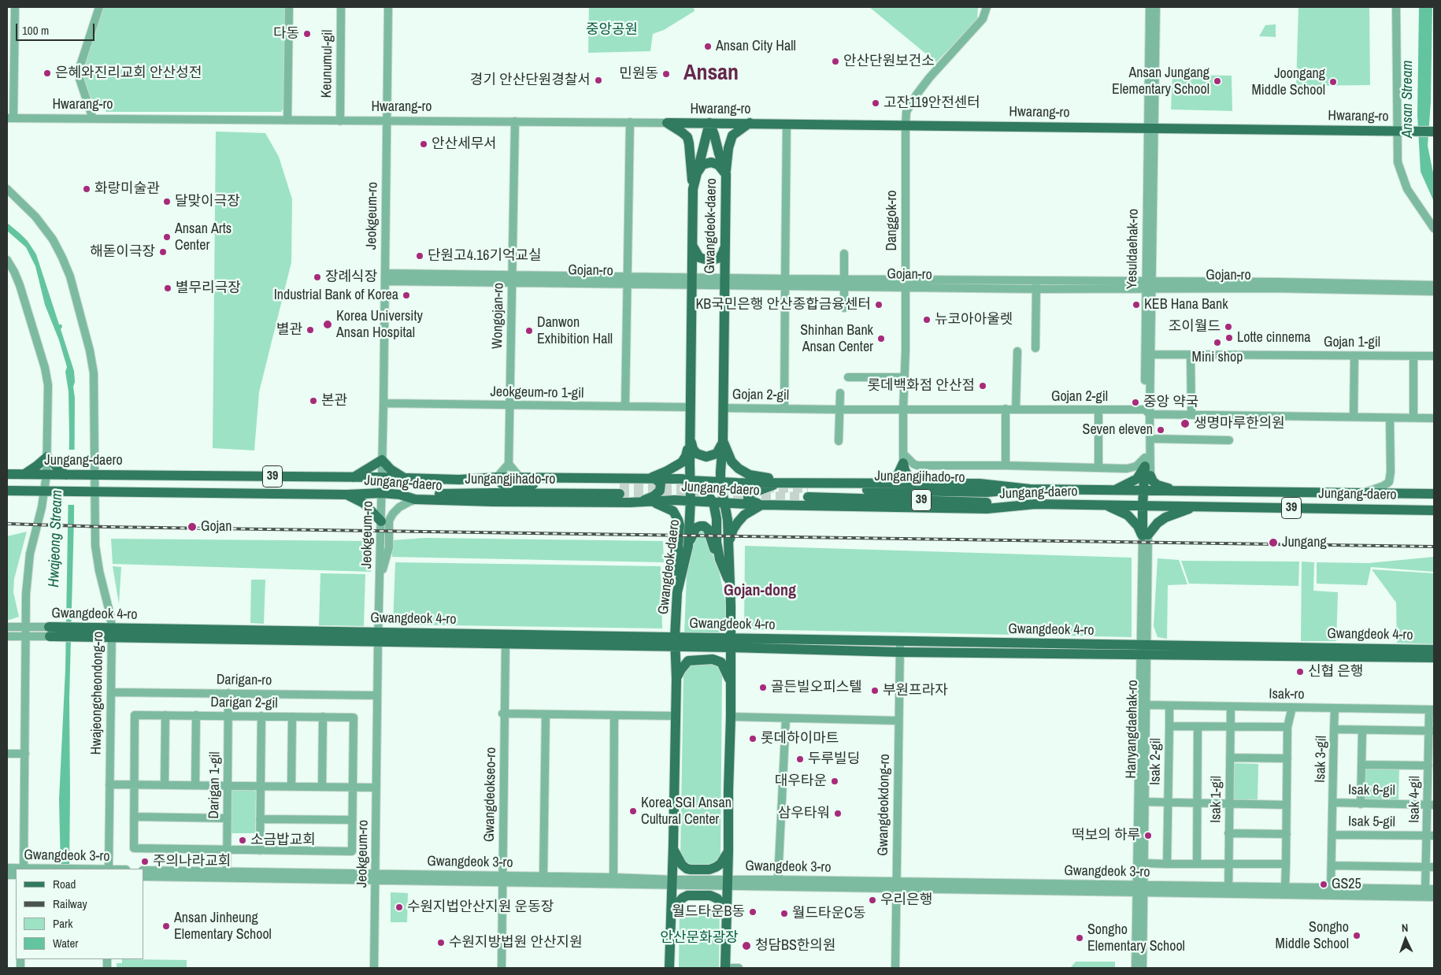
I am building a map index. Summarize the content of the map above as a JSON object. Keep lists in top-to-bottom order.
{
  "streets": {
    "main road": [
      "Hwarang-ro",
      "Gwangdeok-daero",
      "Yesuldaehak-ro",
      "Jungang-daero",
      "39",
      "Jungangjihado-ro",
      "Gwangdeok 4-ro",
      "Hanyangdaehak-ro"
    ],
    "street": [
      "Keunumul-gil",
      "Jeokgeum-ro",
      "Danggok-ro",
      "Gojan-ro",
      "Wongojan-ro",
      "Gojan 1-gil",
      "Jeokgeum-ro 1-gil",
      "Gojan 2-gil",
      "Darigan-ro",
      "Hwajeongcheondong-ro",
      "Isak-ro",
      "Darigan 2-gil",
      "Isak 3-gil",
      "Isak 2-gil",
      "Darigan 1-gil",
      "Isak 6-gil",
      "Gwangdeokseo-ro",
      "Isak 1-gil",
      "Isak 4-gil",
      "Gwangdeokdong-ro",
      "Isak 5-gil",
      "Gwangdeok 3-ro"
    ]
  },
  "crossings": [
    ["Keunumul-gil", "Hwarang-ro"],
    ["Hwarang-ro", "Jeokgeum-ro"],
    ["Hwarang-ro", "Danggok-ro"],
    ["Hwarang-ro", "Gwangdeok-daero"],
    ["Hwarang-ro", "Yesuldaehak-ro"],
    ["Hwarang-ro", "Wongojan-ro"],
    ["Jeokgeum-ro", "Gojan-ro"],
    ["Jeokgeum-ro", "Jeokgeum-ro 1-gil"],
    ["Jeokgeum-ro", "Jungang-daero"],
    ["Jeokgeum-ro", "Gwangdeok 4-ro"],
    ["Jeokgeum-ro", "Darigan-ro"],
    ["Jeokgeum-ro", "Gwangdeok 3-ro"],
    ["Danggok-ro", "Gojan-ro"],
    ["Danggok-ro", "Gojan 2-gil"],
    ["Gwangdeok-daero", "Gojan-ro"],
    ["Gwangdeok-daero", "Jeokgeum-ro 1-gil"],
    ["Gwangdeok-daero", "Gojan 2-gil"],
    ["Gwangdeok-daero", "Jungang-daero"],
    ["Gwangdeok-daero", "Gwangdeok 4-ro"],
    ["Gwangdeok-daero", "Gwangdeok 3-ro"],
    ["Yesuldaehak-ro", "Gojan-ro"],
    ["Yesuldaehak-ro", "Gojan 1-gil"],
    ["Yesuldaehak-ro", "Gojan 2-gil"],
    ["Yesuldaehak-ro", "Jungang-daero"],
    ["Yesuldaehak-ro", "Hanyangdaehak-ro"],
    ["Gojan-ro", "Wongojan-ro"],
    ["Wongojan-ro", "Jeokgeum-ro 1-gil"],
    ["Jungang-daero", "Jungangjihado-ro"],
    ["Jungang-daero", "Hwajeongcheondong-ro"],
    ["Jungang-daero", "Hanyangdaehak-ro"],
    ["Gwangdeok 4-ro", "Hwajeongcheondong-ro"],
    ["Gwangdeok 4-ro", "Hanyangdaehak-ro"],
    ["Gwangdeok 4-ro", "Gwangdeokseo-ro"],
    ["Gwangdeok 4-ro", "Gwangdeokdong-ro"],
    ["Darigan-ro", "Hwajeongcheondong-ro"],
    ["Darigan-ro", "Darigan 1-gil"],
    ["Isak-ro", "Hanyangdaehak-ro"],
    ["Isak-ro", "Isak 1-gil"],
    ["Isak-ro", "Isak 4-gil"],
    ["Darigan 2-gil", "Darigan 1-gil"],
    ["Hanyangdaehak-ro", "Gwangdeok 3-ro"],
    ["Isak 3-gil", "Isak 6-gil"],
    ["Isak 3-gil", "Isak 4-gil"],
    ["Isak 3-gil", "Isak 5-gil"],
    ["Isak 3-gil", "Gwangdeok 3-ro"],
    ["Isak 2-gil", "Isak 1-gil"],
    ["Darigan 1-gil", "Gwangdeok 3-ro"],
    ["Isak 6-gil", "Isak 4-gil"],
    ["Gwangdeokseo-ro", "Gwangdeok 3-ro"],
    ["Isak 1-gil", "Gwangdeok 3-ro"],
    ["Isak 4-gil", "Isak 5-gil"],
    ["Isak 4-gil", "Gwangdeok 3-ro"],
    ["Gwangdeokdong-ro", "Gwangdeok 3-ro"]
  ],
  "districts": ["Ansan", "Gojan-dong"],
  "water": ["Ansan Stream", "Hwajeong Stream"],
  "parks": ["중앙공원", "안산문화광장"],
  "places": [
    "다동",
    "Ansan City Hall",
    "안산단원보건소",
    "은혜와진리교회 안산성전",
    "민원동",
    "경기 안산단원경찰서",
    "Ansan Jungang Elementary School",
    "Joongang Middle School",
    "고잔119안전센터",
    "안산세무서",
    "화랑미술관",
    "달맞이극장",
    "Ansan Arts Center",
    "해돋이극장",
    "단원고4.16기억교실",
    "장례식장",
    "별무리극장",
    "Industrial Bank of Korea",
    "KB국민은행 안산종합금융센터",
    "KEB Hana Bank",
    "뉴코아아울렛",
    "Korea University Ansan Hospital",
    "조이월드",
    "별관",
    "Danwon Exhibition Hall",
    "Lotte cinnema",
    "Shinhan Bank Ansan Center",
    "Mini shop",
    "롯데백화점 안산점",
    "본관",
    "중앙 약국",
    "생명마루한의원",
    "Seven eleven",
    "Gojan",
    "Jungang",
    "신협 은행",
    "골든빌오피스텔",
    "부원프라자",
    "롯데하이마트",
    "두루빌딩",
    "대우타운",
    "Korea SGI Ansan Cultural Center",
    "삼우타워",
    "떡보의 하루",
    "소금밥교회",
    "주의나라교회",
    "GS25",
    "우리은행",
    "수원지법안산지원 운동장",
    "월드타운B동",
    "월드타운C동",
    "Ansan Jinheung Elementary School",
    "Songho Middle School",
    "Songho Elementary School",
    "수원지방법원 안산지원",
    "청담BS한의원"
  ],
  "legend": [
    "Road",
    "Railway",
    "Park",
    "Water"
  ],
  "scale_bar": "100 m",
  "north": "top"
}
